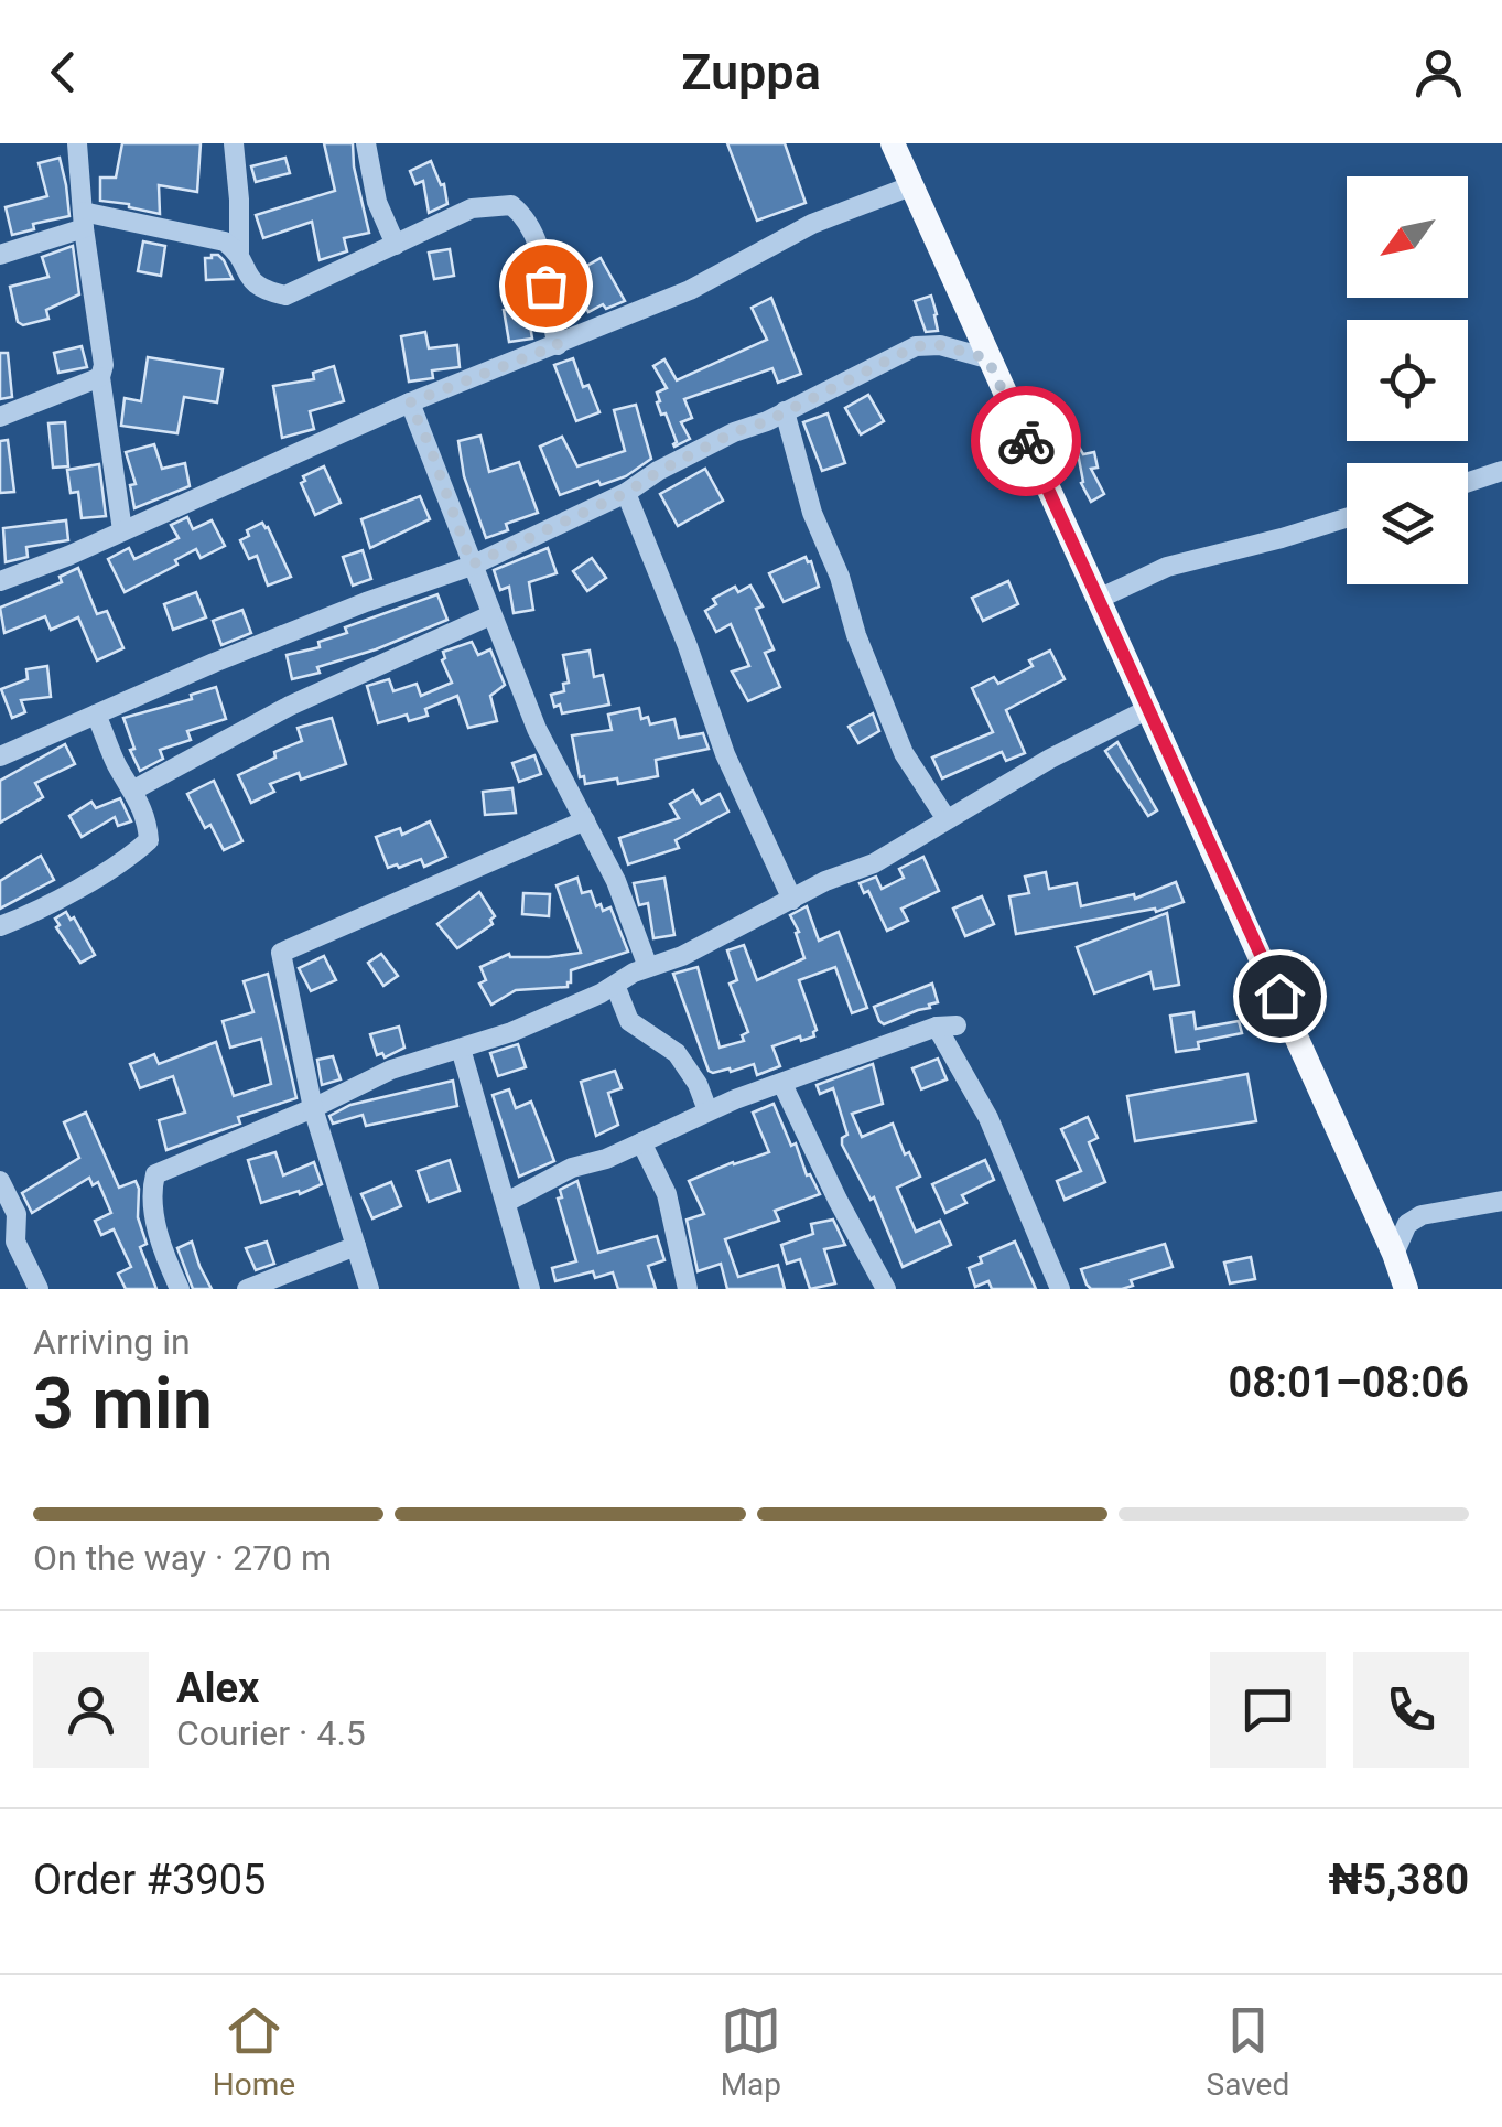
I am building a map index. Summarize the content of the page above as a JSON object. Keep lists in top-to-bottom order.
{
  "north": "bottom left",
  "page": {
    "header": "Zuppa",
    "heading": ["3 min", "Arriving in", "08:01–08:06"],
    "panel": [
      "Alex",
      "Courier · 4.5",
      "Order #3905",
      "₦5,380"
    ],
    "bar": "On the way · 270 m",
    "tabs": ["Home", "Map", "Saved"]
  }
}
